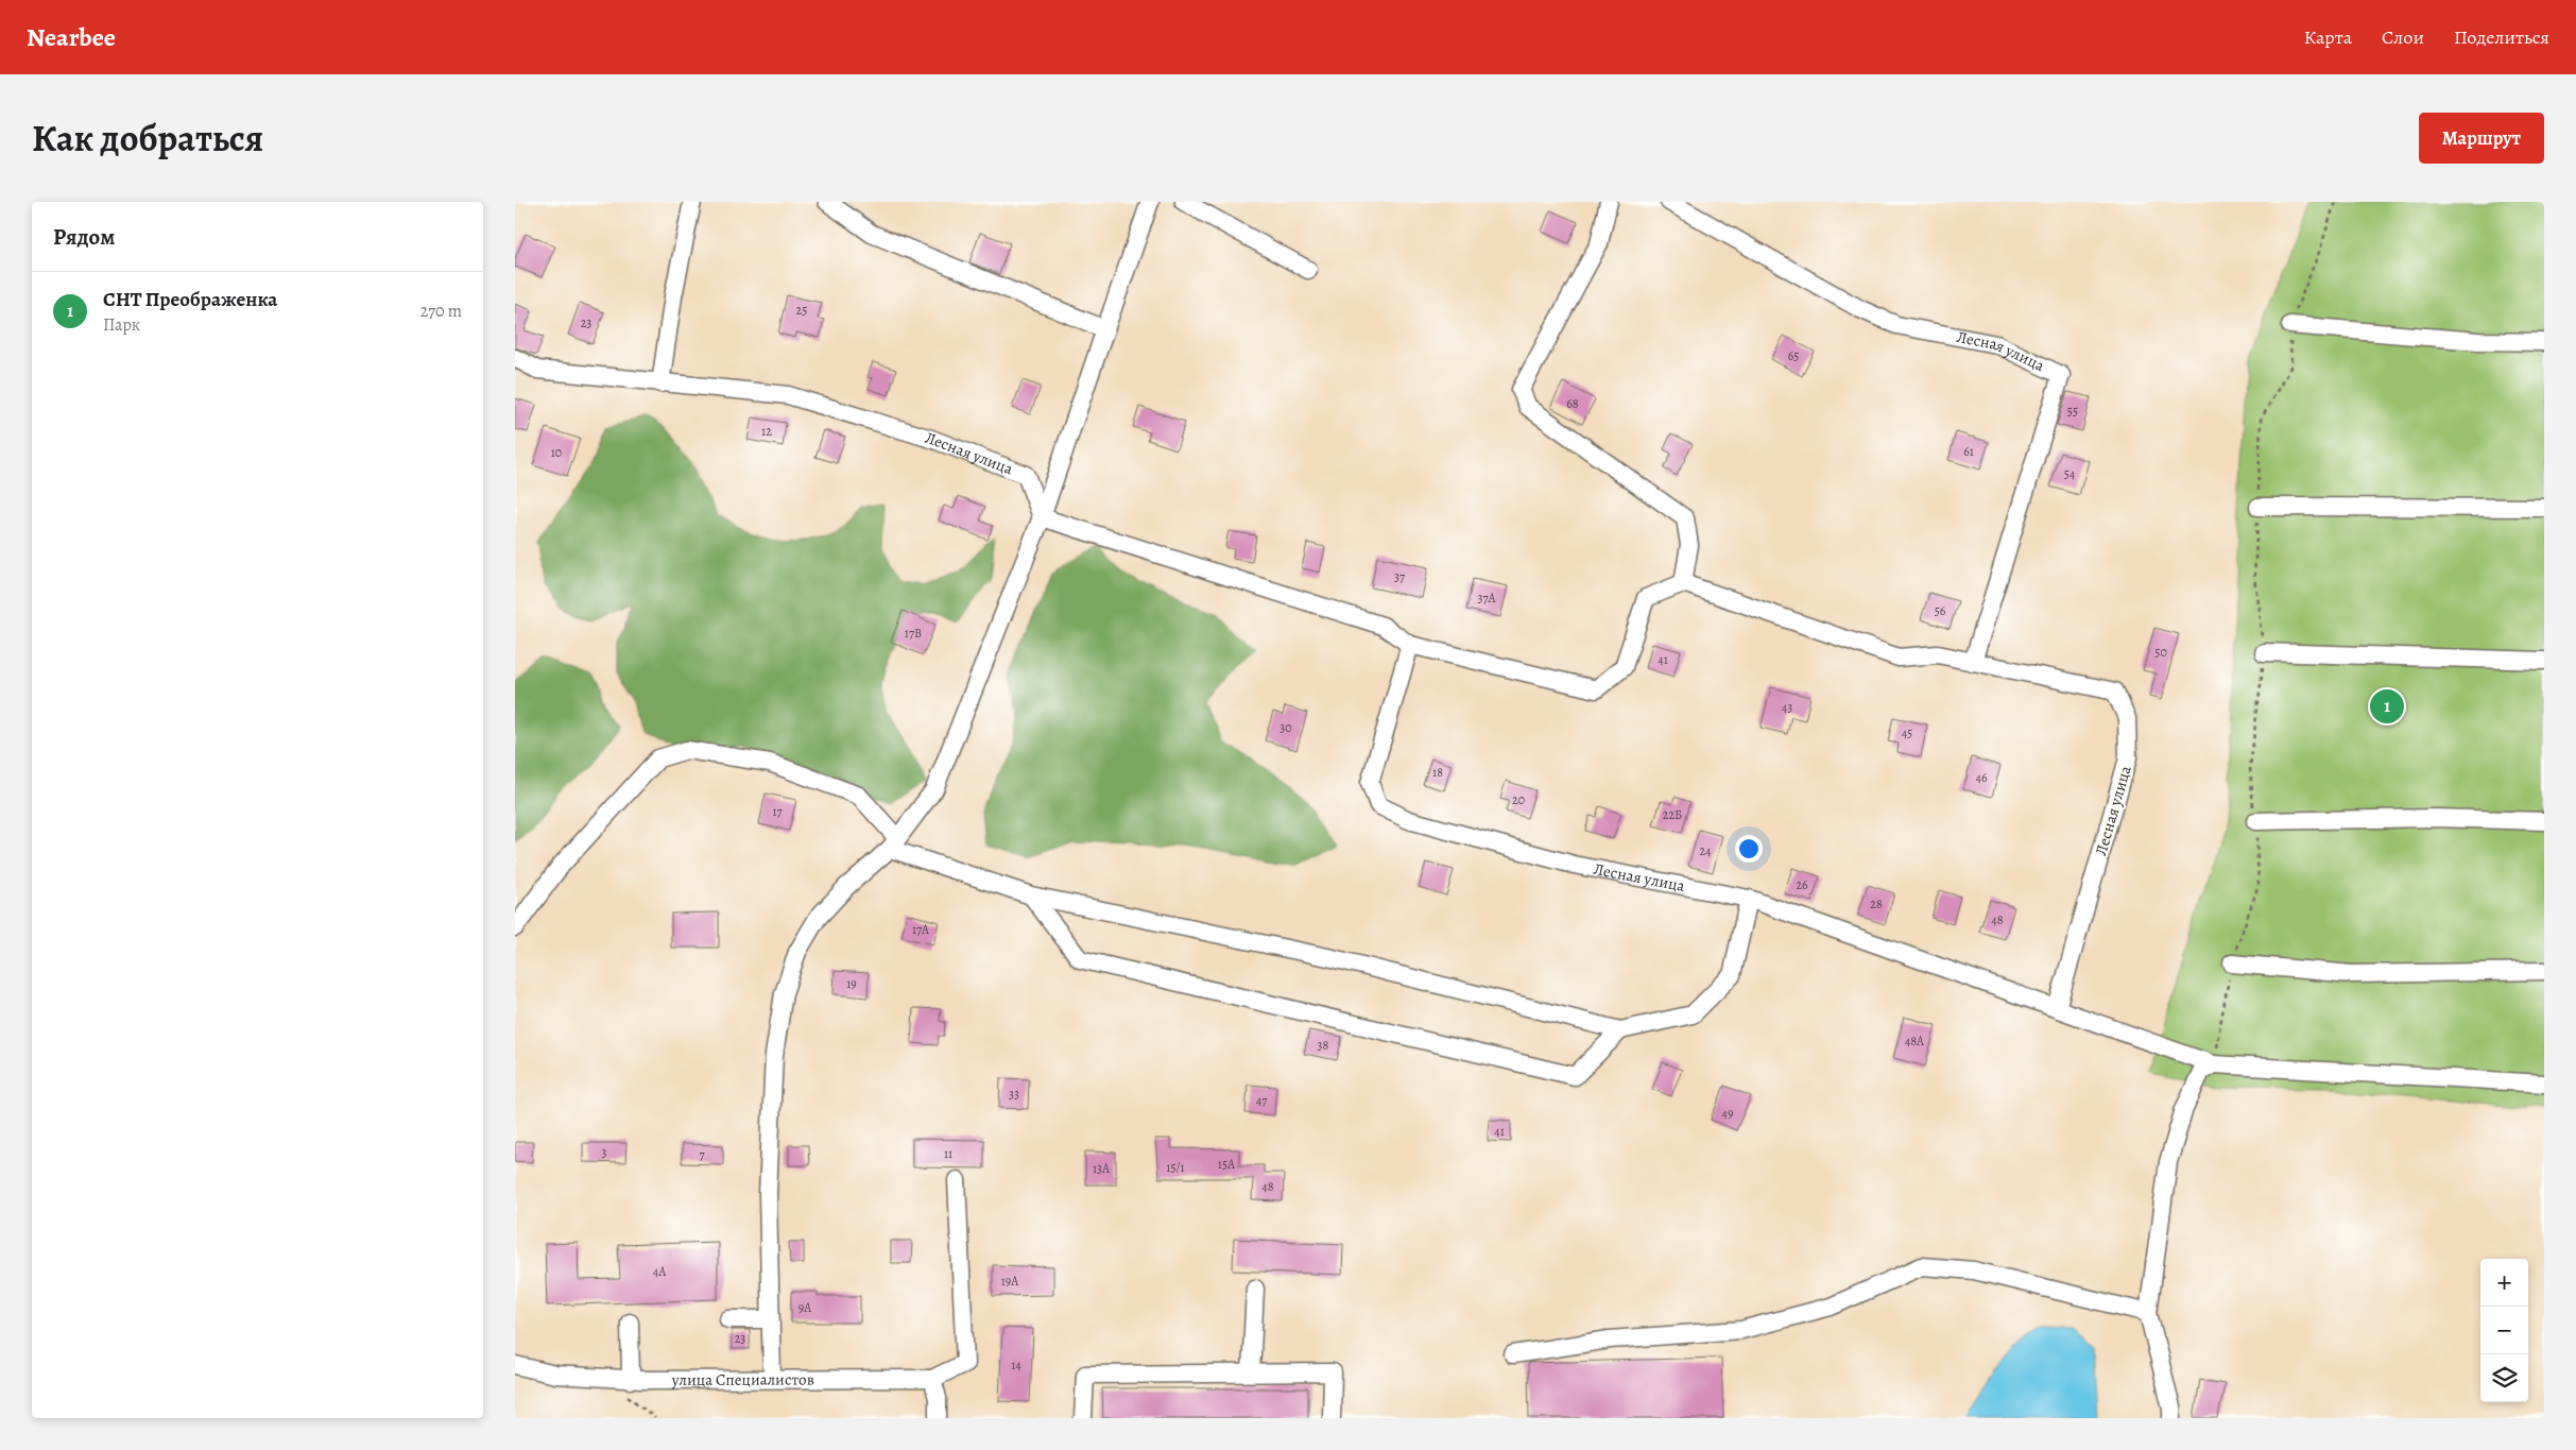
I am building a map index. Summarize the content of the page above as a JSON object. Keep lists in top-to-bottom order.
{
  "streets": {
    "street": ["Лесная улица", "улица Специалистов"]
  },
  "house_numbers": [
    "25",
    "23",
    "65",
    "68",
    "55",
    "12",
    "61",
    "10",
    "54",
    "37",
    "37А",
    "56",
    "17В",
    "50",
    "41",
    "43",
    "30",
    "45",
    "18",
    "46",
    "20",
    "17",
    "22Б",
    "24",
    "26",
    "28",
    "48",
    "17А",
    "19",
    "48А",
    "38",
    "33",
    "47",
    "49",
    "41",
    "3",
    "11",
    "7",
    "15А",
    "15/1",
    "13А",
    "48",
    "4А",
    "19А",
    "9А",
    "23",
    "14"
  ],
  "page": {
    "header": "Nearbee",
    "nav": ["Карта", "Слои", "Поделиться"],
    "title": "Как добраться",
    "buttons": "Маршрут",
    "heading": "Рядом",
    "list": [
      {
        "mark": "1",
        "name": "СНТ Преображенка",
        "note": "Парк",
        "value": "270 m"
      }
    ],
    "pins": "1",
    "map_buttons": ["+", "−"]
  }
}
